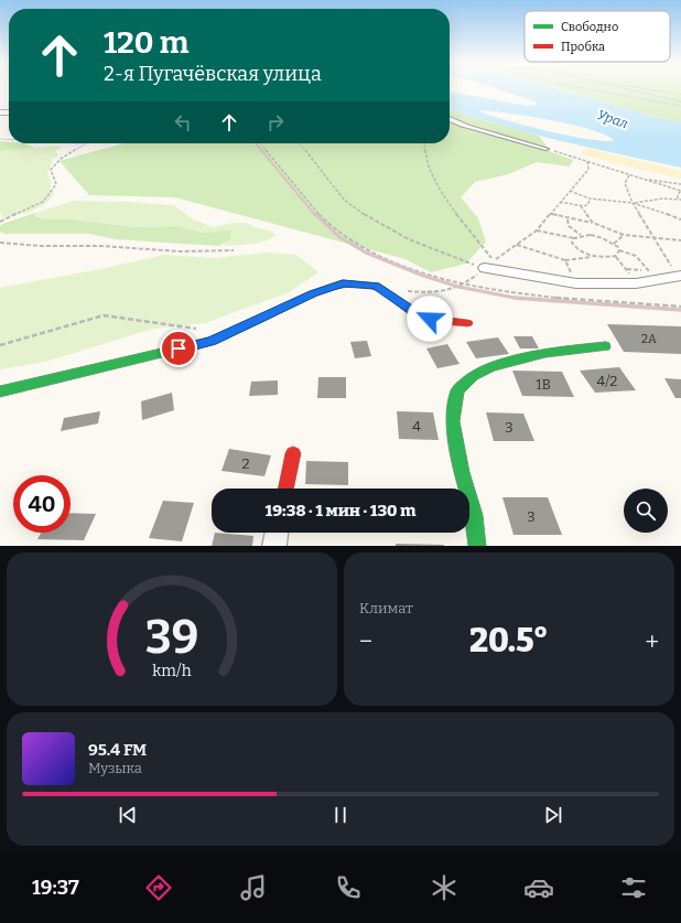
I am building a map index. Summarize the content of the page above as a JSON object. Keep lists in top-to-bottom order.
{
  "water": ["Урал"],
  "house_numbers": [
    "2А",
    "4/2",
    "1В",
    "4",
    "3",
    "2",
    "3"
  ],
  "legend": ["Свободно", "Пробка"],
  "page": {
    "turn": ["120 m", "2-я Пугачёвская улица"],
    "limit": "40",
    "trip": "19:38 · 1 мин · 130 m",
    "tile": "Климат",
    "heat": ["−", "20.5°", "+"],
    "song": ["95.4 FM", "Музыка"],
    "tabs": "19:37",
    "gauge": ["39", "km/h"]
  }
}
